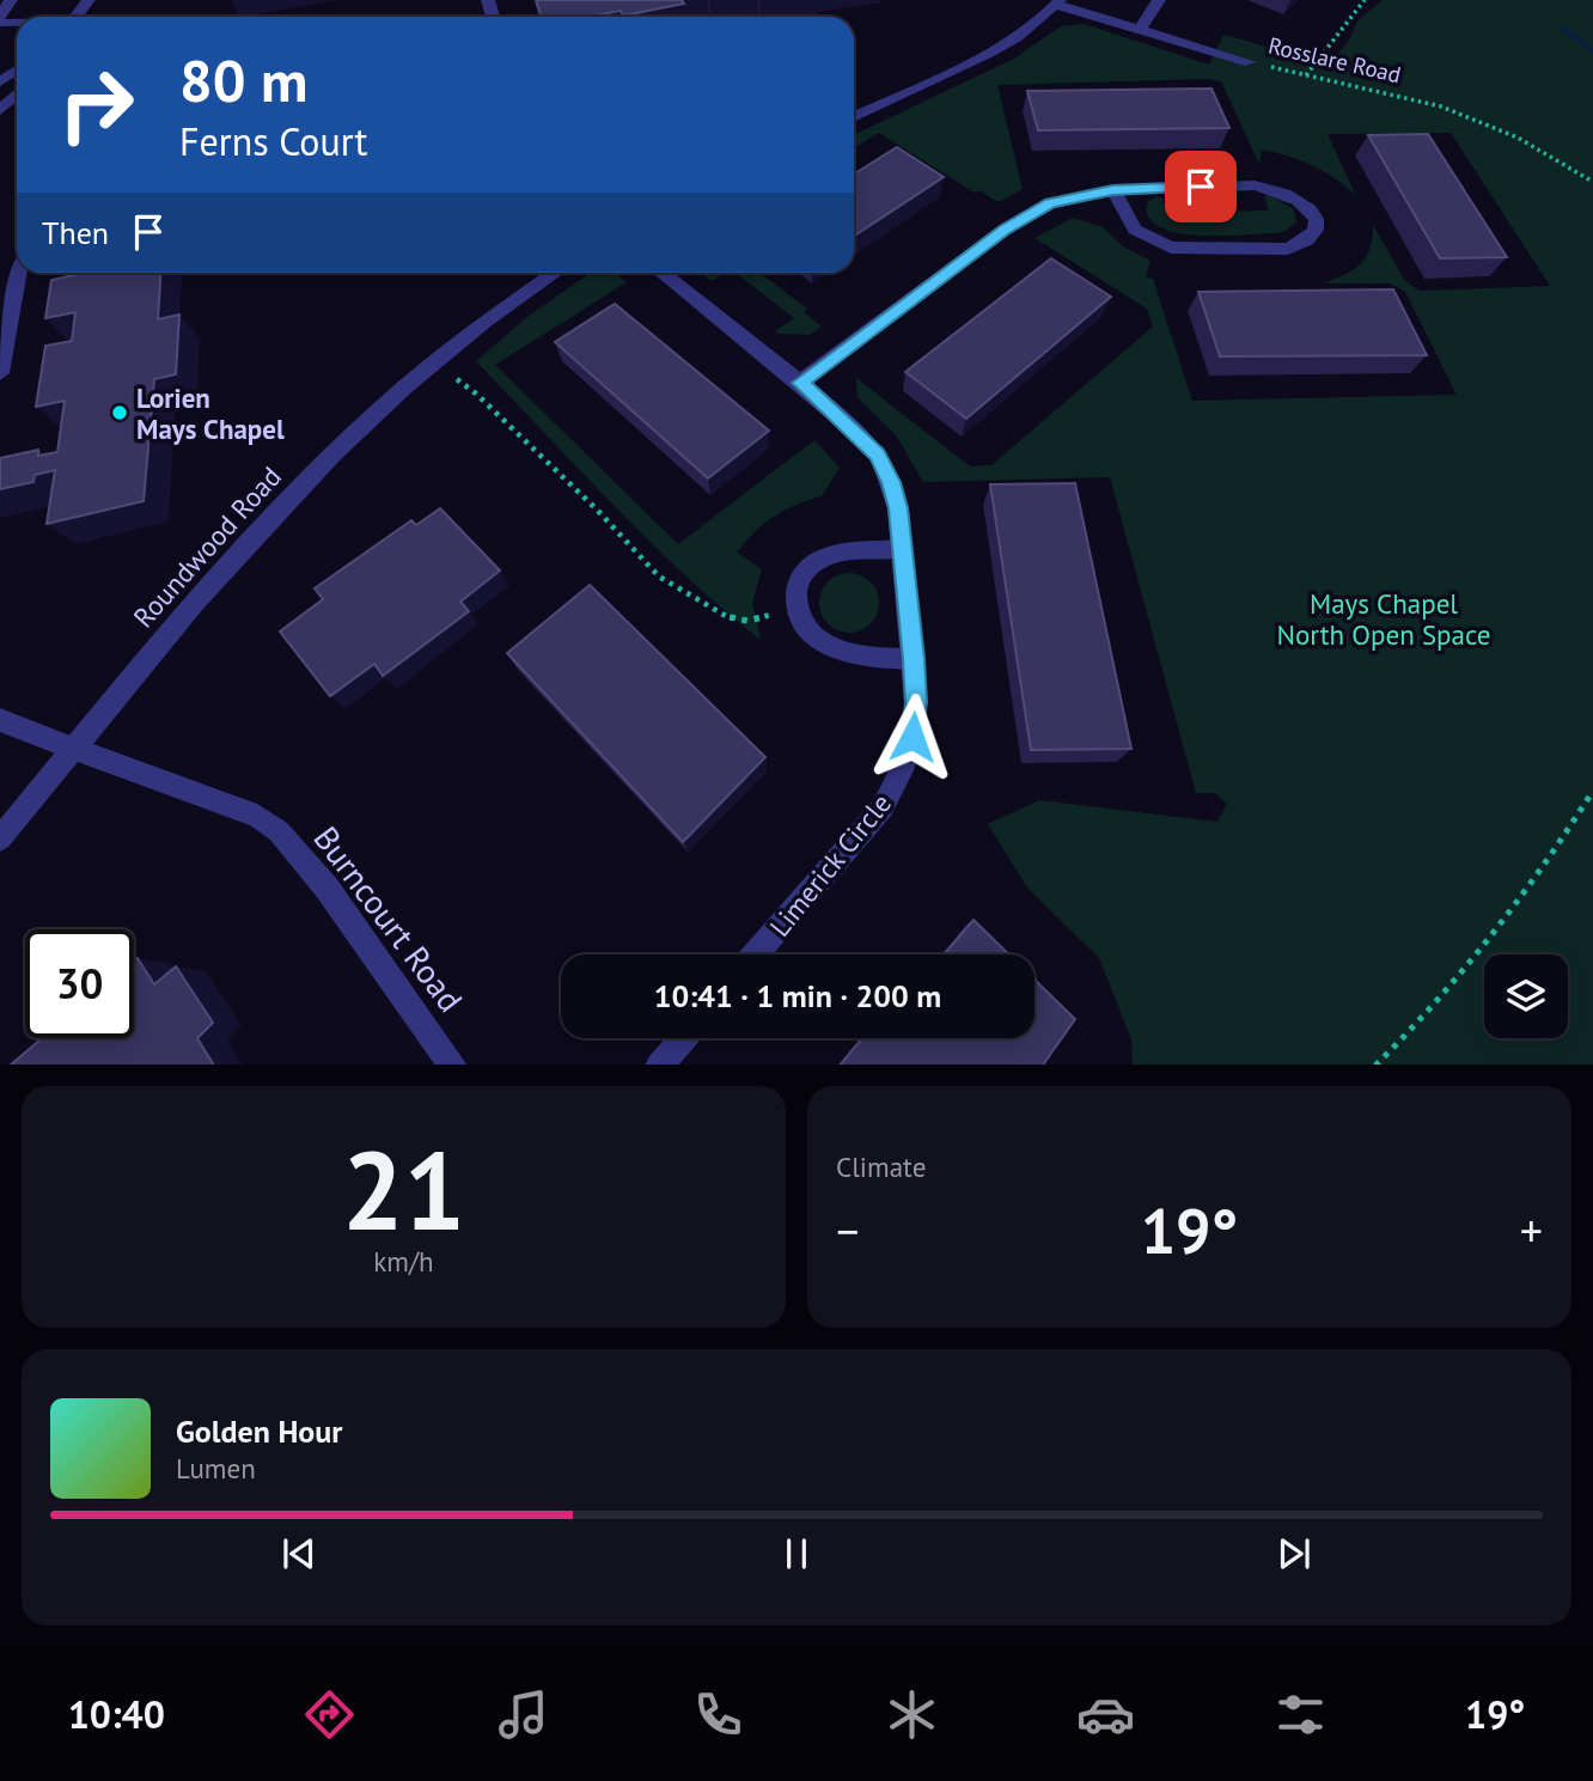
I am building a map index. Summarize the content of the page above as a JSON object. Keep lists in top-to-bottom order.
{
  "streets": {
    "street": [
      "Rosslare Road",
      "Roundwood Road",
      "Limerick Circle",
      "Burncourt Road"
    ]
  },
  "crossings": [
    ["Roundwood Road", "Burncourt Road"]
  ],
  "parks": ["Mays Chapel North Open Space"],
  "places": ["Lorien Mays Chapel"],
  "page": {
    "turn": ["80 m", "Ferns Court"],
    "then": "Then",
    "limit": "30",
    "trip": "10:41 · 1 min · 200 m",
    "tile": [
      ["21", "km/h"],
      "Climate"
    ],
    "heat": ["−", "19°", "+"],
    "song": ["Golden Hour", "Lumen"],
    "tabs": ["10:40", "19°"]
  }
}
